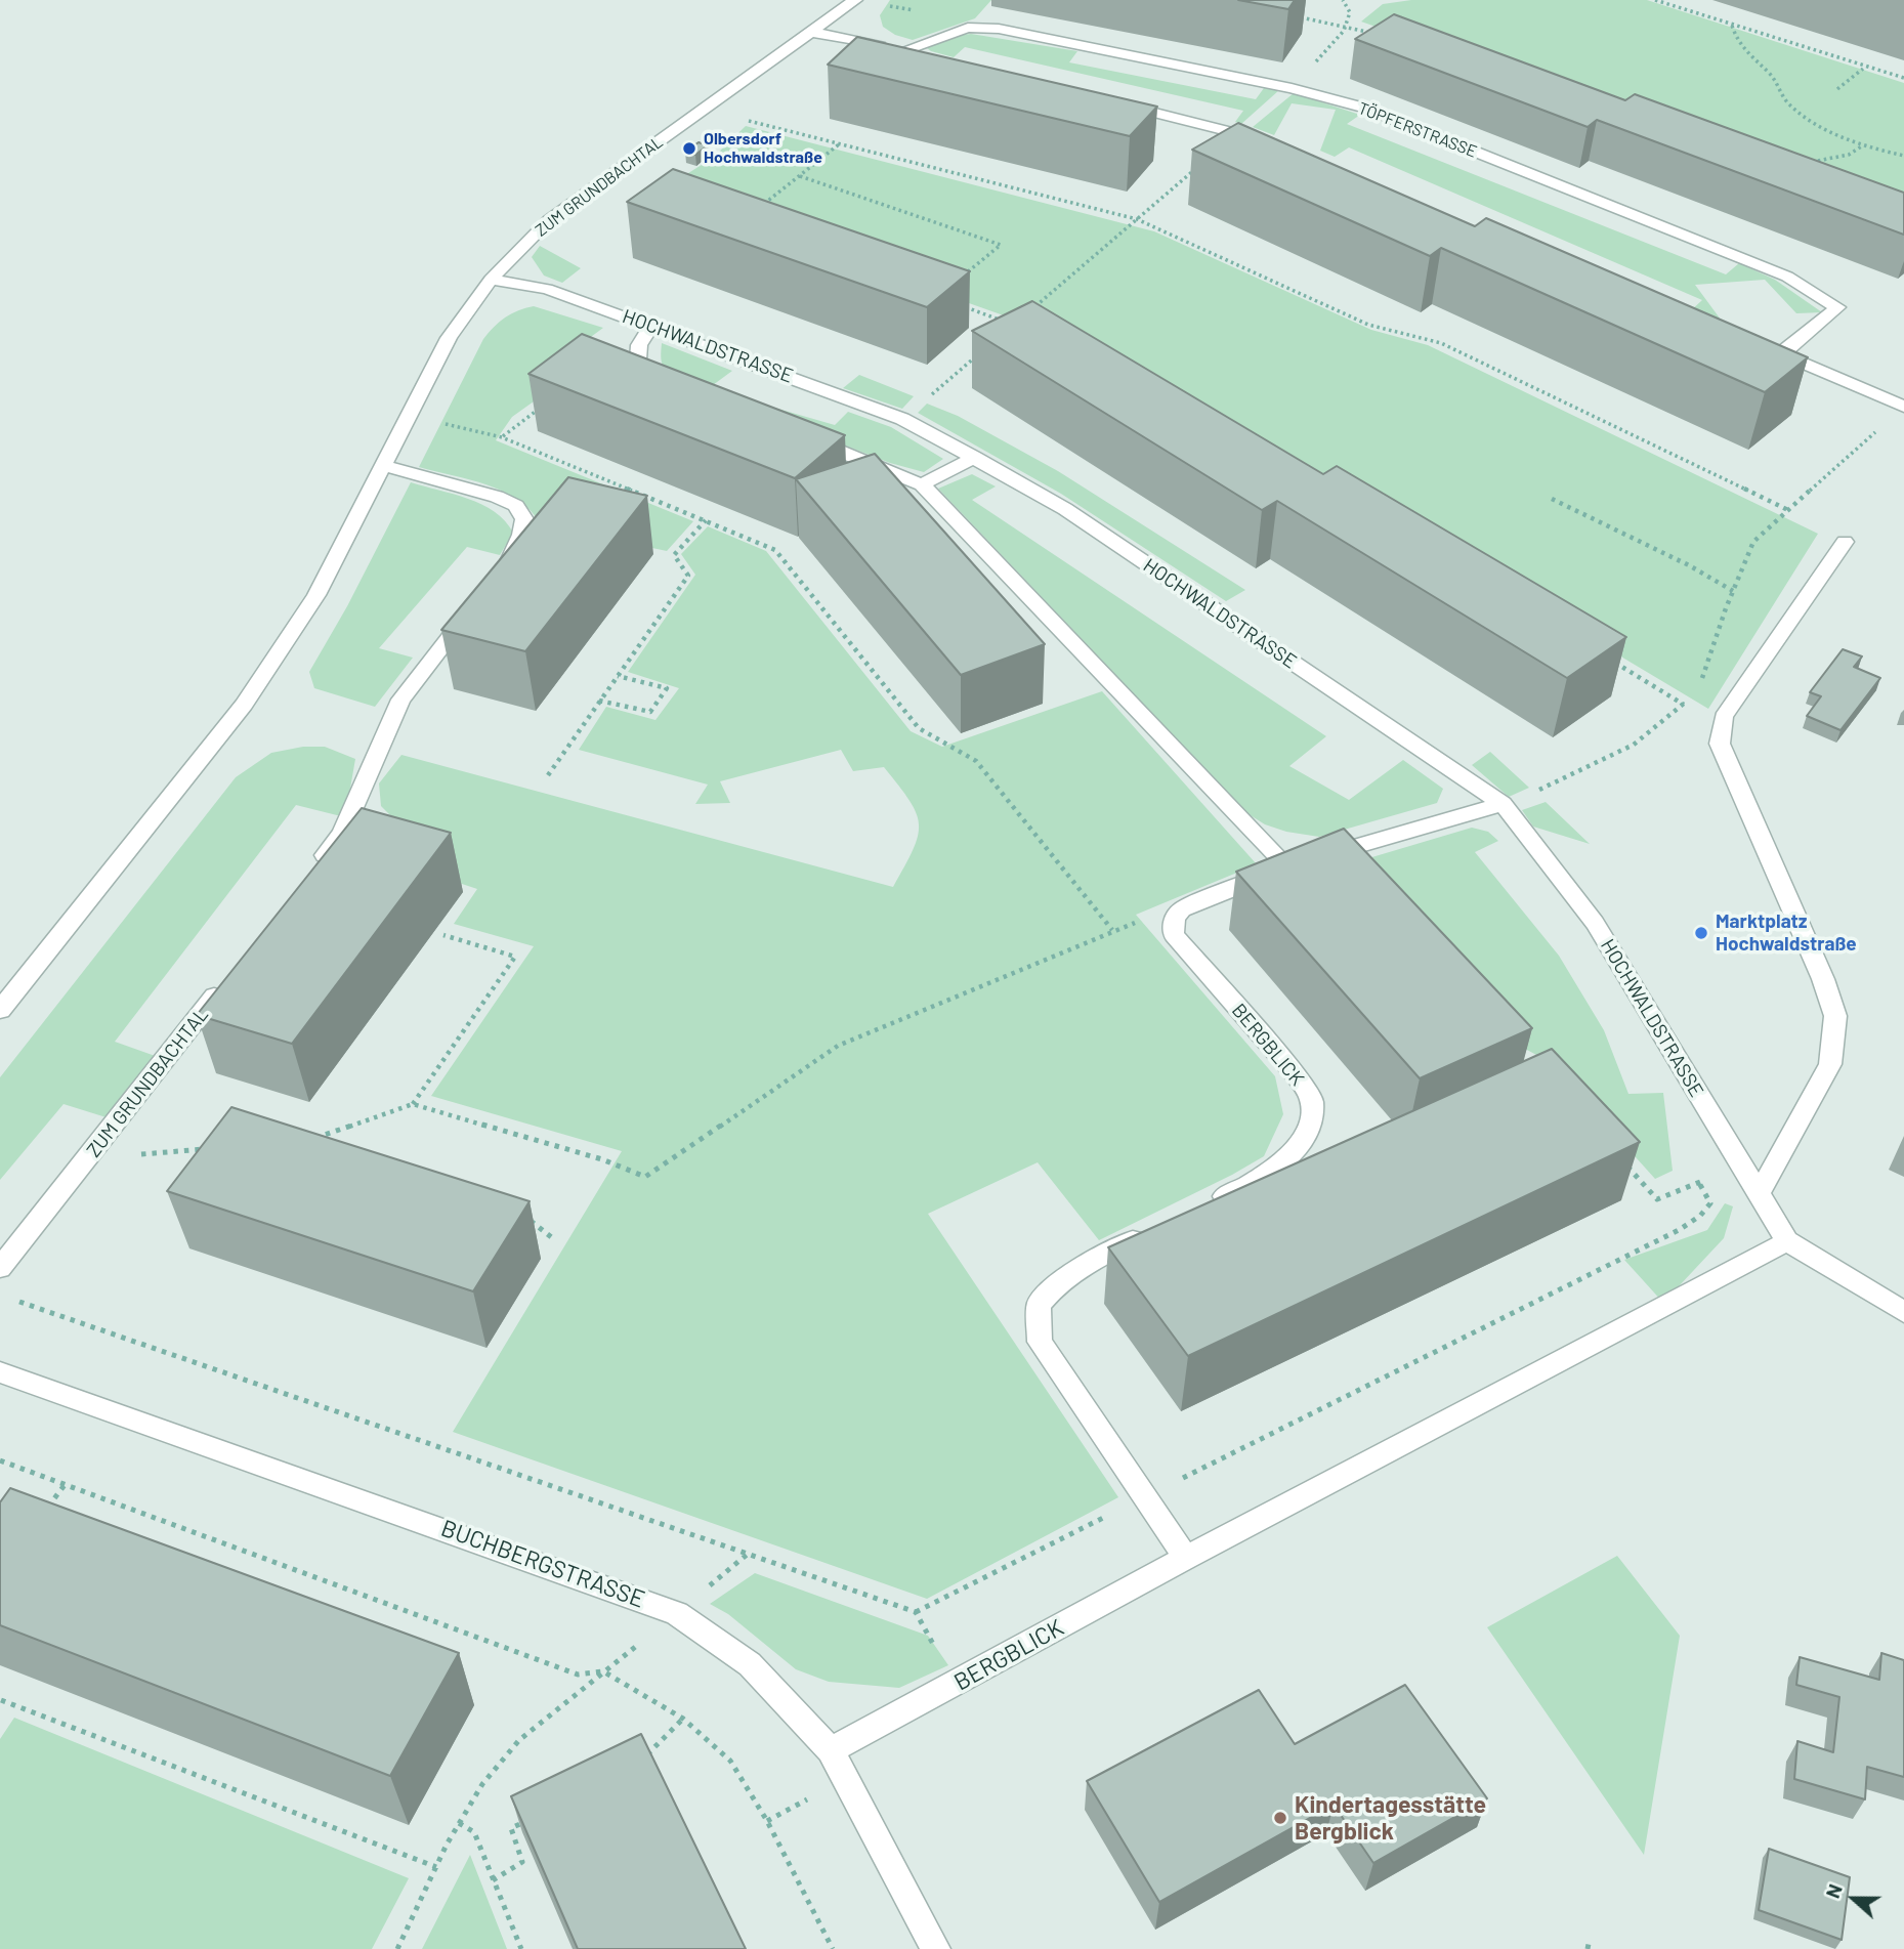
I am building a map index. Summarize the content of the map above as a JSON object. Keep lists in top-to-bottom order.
{
  "streets": {
    "street": [
      "TÖPFERSTRASSE",
      "ZUM GRUNDBACHTAL",
      "HOCHWALDSTRASSE",
      "BERGBLICK",
      "BUCHBERGSTRASSE"
    ]
  },
  "crossings": [
    ["ZUM GRUNDBACHTAL", "HOCHWALDSTRASSE"],
    ["HOCHWALDSTRASSE", "BERGBLICK"],
    ["BERGBLICK", "BUCHBERGSTRASSE"]
  ],
  "places": ["Olbersdorf Hochwaldstraße", "Marktplatz Hochwaldstraße", "Kindertagesstätte Bergblick"],
  "north": "left"
}
